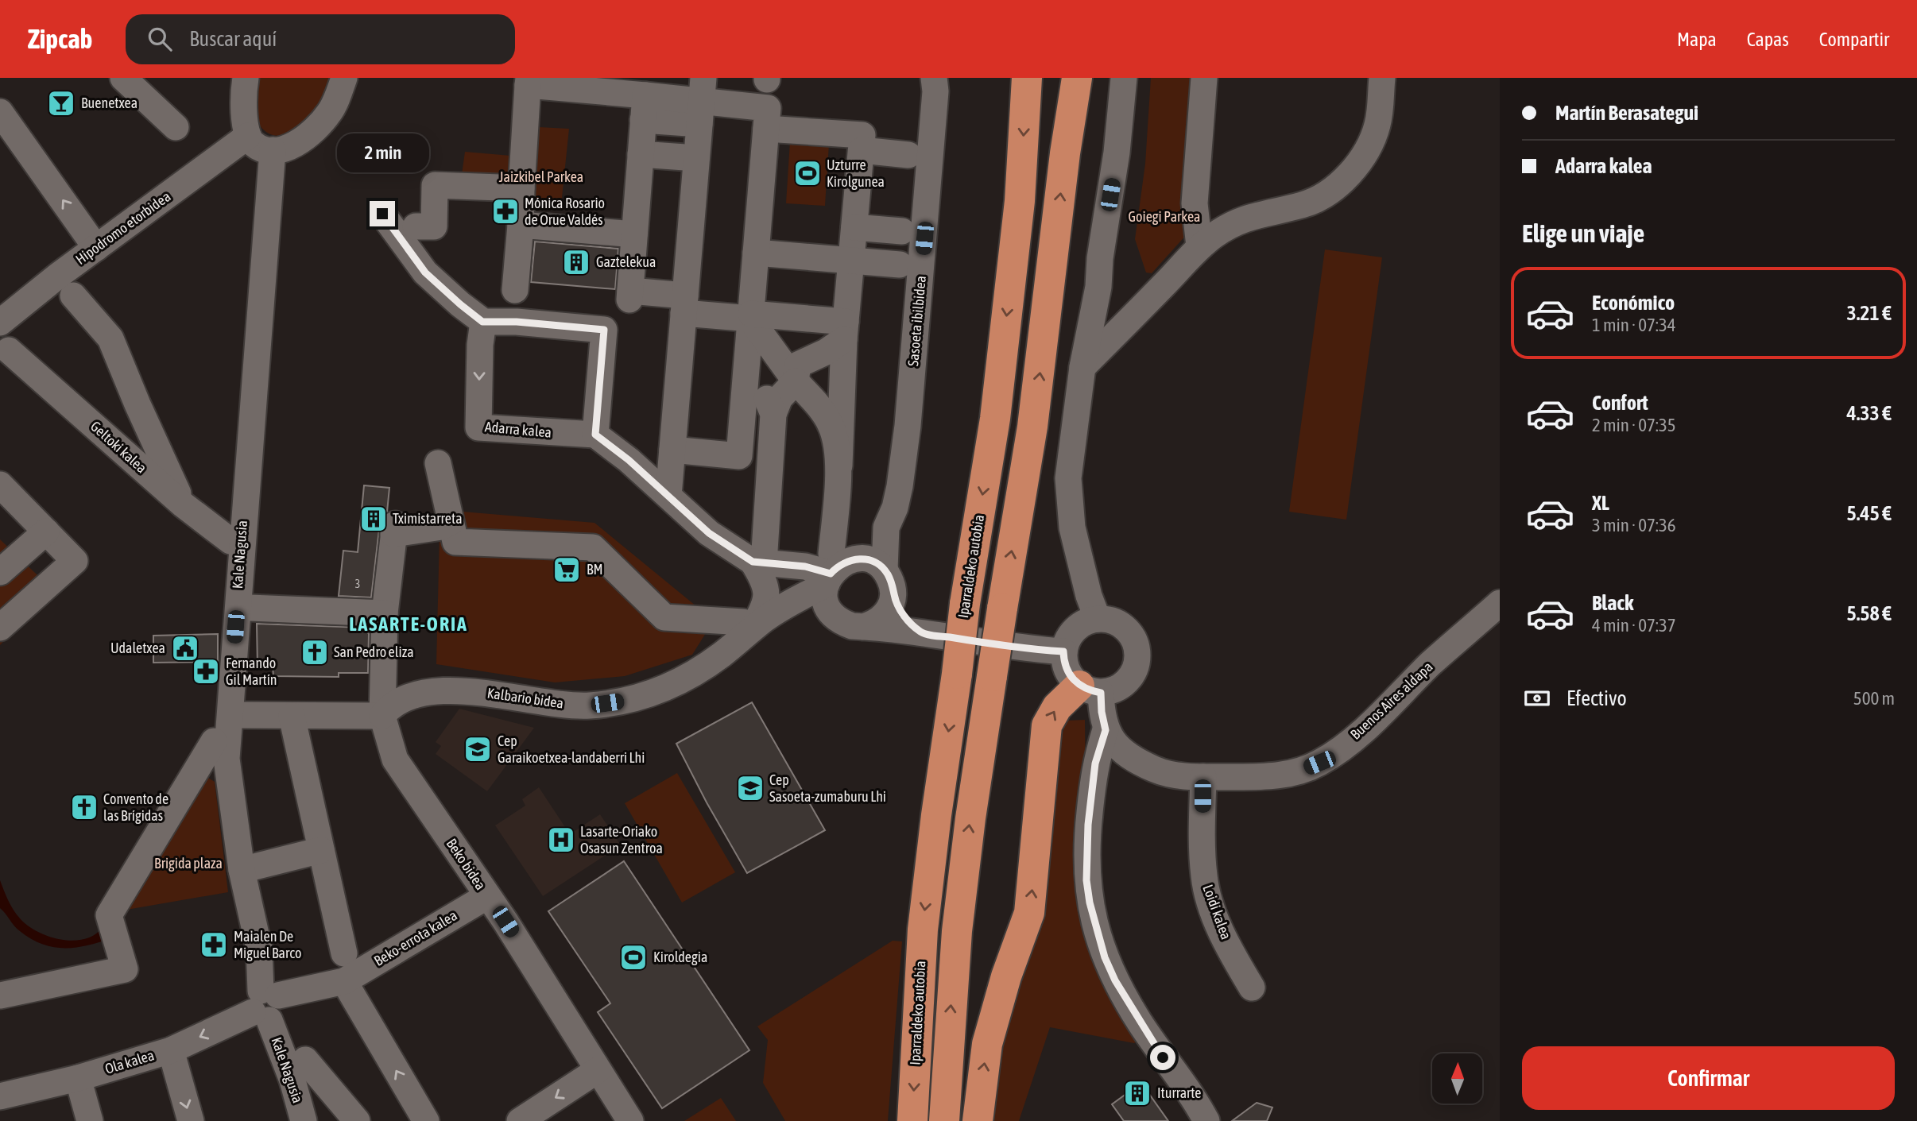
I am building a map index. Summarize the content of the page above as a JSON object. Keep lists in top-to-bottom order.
{
  "streets": {
    "highway": ["Iparraldeko autobia"],
    "street": [
      "Hipodromo etorbidea",
      "Sasoeta ibilbidea",
      "Adarra kalea",
      "Geltoki kalea",
      "Kale Nagusia",
      "Kalbario bidea",
      "Buenos Aires aldapa",
      "Beko bidea",
      "Loidi kalea",
      "Beko-errota kalea",
      "Ola kalea"
    ]
  },
  "crossings": [
    ["Sasoeta ibilbidea", "Kalbario bidea"],
    ["Kale Nagusia", "Beko-errota kalea"],
    ["Kale Nagusia", "Ola kalea"],
    ["Kalbario bidea", "Beko bidea"],
    ["Buenos Aires aldapa", "Loidi kalea"],
    ["Beko bidea", "Beko-errota kalea"],
    ["Beko-errota kalea", "Ola kalea"]
  ],
  "one_way": ["Ola kalea"],
  "districts": ["LASARTE-ORIA"],
  "parks": ["Jaizkibel Parkea", "Goiegi Parkea", "Brigida plaza"],
  "places": {
    "bar": ["Buenetxea"],
    "sports": ["Uzturre Kirolgunea", "Kiroldegia"],
    "pharmacy": ["Mónica Rosario de Orue Valdés", "Fernando Gil Martín", "Maialen De Miguel Barco"],
    "building": ["Gaztelekua", "Tximistarreta", "Iturrarte"],
    "supermarket": ["BM"],
    "public building": ["Udaletxea"],
    "church": ["San Pedro eliza", "Convento de las Brígidas"],
    "school or university": ["Cep Garaikoetxea-landaberri Lhi", "Cep Sasoeta-zumaburu Lhi"],
    "hospital": ["Lasarte-Oriako Osasun Zentroa"]
  },
  "house_numbers": ["3"],
  "north": "top",
  "page": {
    "header": "Zipcab",
    "search": "Buscar aquí",
    "nav": ["Mapa", "Capas", "Compartir"],
    "banner": ["Martín Berasategui", "Adarra kalea"],
    "bubble": "2 min",
    "heading": "Elige un viaje",
    "list": [
      {
        "name": "Económico",
        "note": "1 min · 07:34",
        "value": "3.21 €"
      },
      {
        "name": "Confort",
        "note": "2 min · 07:35",
        "value": "4.33 €"
      },
      {
        "name": "XL",
        "note": "3 min · 07:36",
        "value": "5.45 €"
      },
      {
        "name": "Black",
        "note": "4 min · 07:37",
        "value": "5.58 €"
      }
    ],
    "pay": ["Efectivo", "500 m"],
    "buttons": "Confirmar"
  }
}
